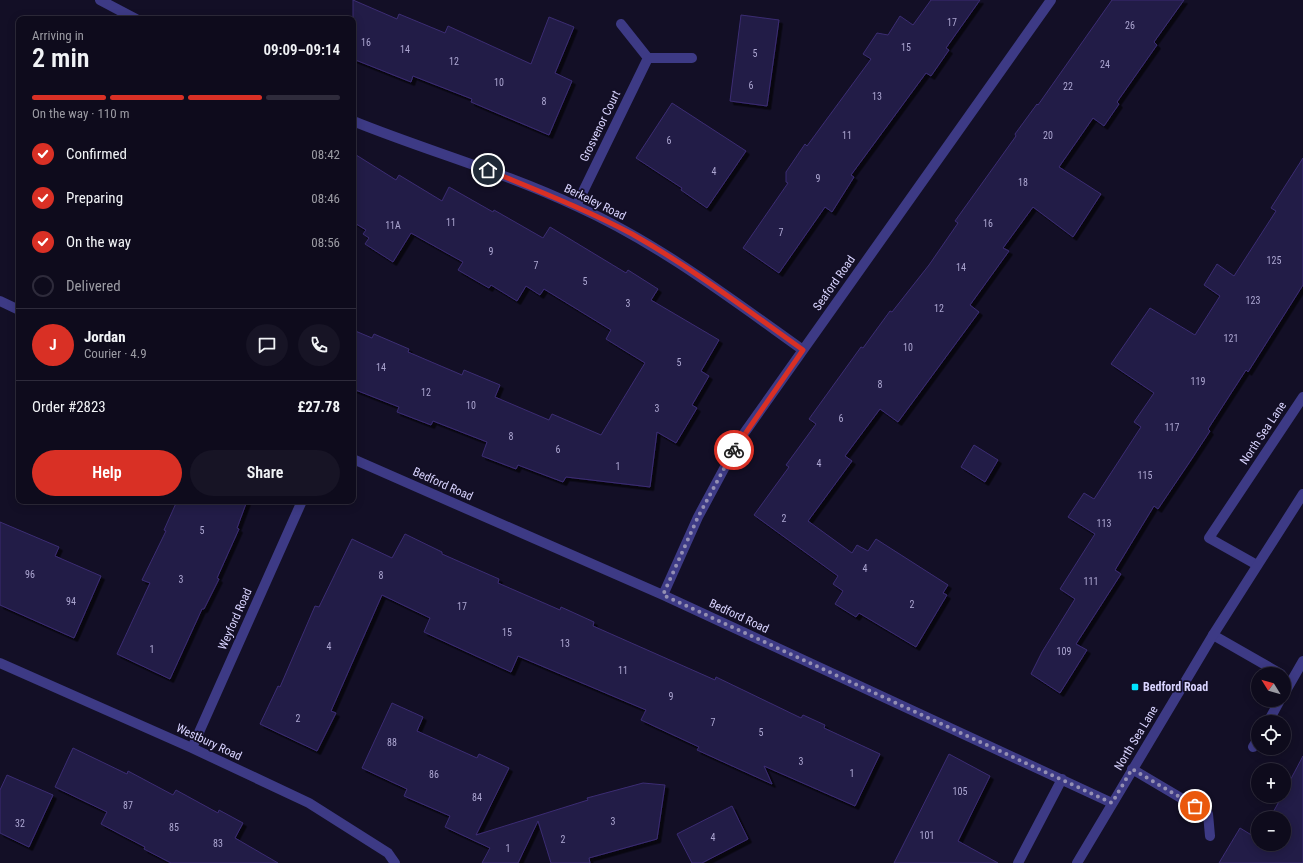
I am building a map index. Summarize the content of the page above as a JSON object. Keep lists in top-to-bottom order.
{
  "streets": {
    "street": [
      "Grosvenor Court",
      "Berkeley Road",
      "Seaford Road",
      "North Sea Lane",
      "Bedford Road",
      "Weyford Road",
      "Westbury Road"
    ]
  },
  "crossings": [
    ["Grosvenor Court", "Berkeley Road"],
    ["Berkeley Road", "Seaford Road"],
    ["Seaford Road", "Bedford Road"],
    ["North Sea Lane", "Bedford Road"],
    ["Weyford Road", "Westbury Road"]
  ],
  "places": {
    "transit": ["Bedford Road"]
  },
  "house_numbers": [
    "17",
    "26",
    "16",
    "15",
    "14",
    "5",
    "12",
    "24",
    "10",
    "6",
    "22",
    "13",
    "8",
    "11",
    "20",
    "6",
    "4",
    "9",
    "18",
    "11",
    "16",
    "11A",
    "7",
    "9",
    "125",
    "7",
    "14",
    "5",
    "123",
    "3",
    "12",
    "121",
    "10",
    "5",
    "14",
    "119",
    "8",
    "12",
    "10",
    "3",
    "6",
    "117",
    "8",
    "6",
    "4",
    "1",
    "115",
    "2",
    "113",
    "5",
    "4",
    "96",
    "8",
    "3",
    "111",
    "94",
    "2",
    "17",
    "15",
    "13",
    "4",
    "1",
    "109",
    "11",
    "9",
    "2",
    "7",
    "5",
    "88",
    "3",
    "1",
    "86",
    "105",
    "84",
    "87",
    "3",
    "32",
    "85",
    "101",
    "4",
    "2",
    "83",
    "1"
  ],
  "north": "top left",
  "page": {
    "heading": ["2 min", "Arriving in", "09:09–09:14"],
    "panel": [
      "Jordan",
      "Courier · 4.9",
      "Order #2823",
      "£27.78"
    ],
    "bar": "On the way · 110 m",
    "list": [
      ["Confirmed", "08:42"],
      ["Preparing", "08:46"],
      ["On the way", "08:56"],
      "Delivered"
    ],
    "round": "J",
    "buttons": ["Help", "Share"],
    "map_buttons": ["+", "−"]
  }
}
